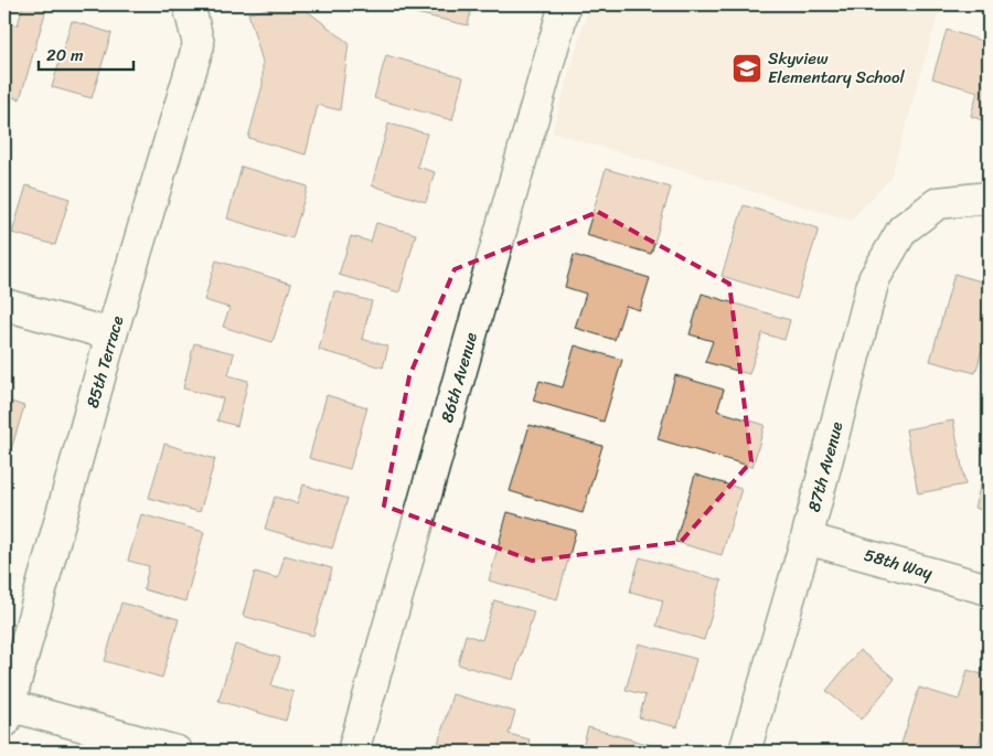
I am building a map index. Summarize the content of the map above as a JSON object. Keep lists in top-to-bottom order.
{
  "streets": {
    "street": [
      "85th Terrace",
      "86th Avenue",
      "87th Avenue",
      "58th Way"
    ]
  },
  "crossings": [
    ["87th Avenue", "58th Way"]
  ],
  "places": {
    "school or university": ["Skyview Elementary School"]
  },
  "scale_bar": "20 m"
}
